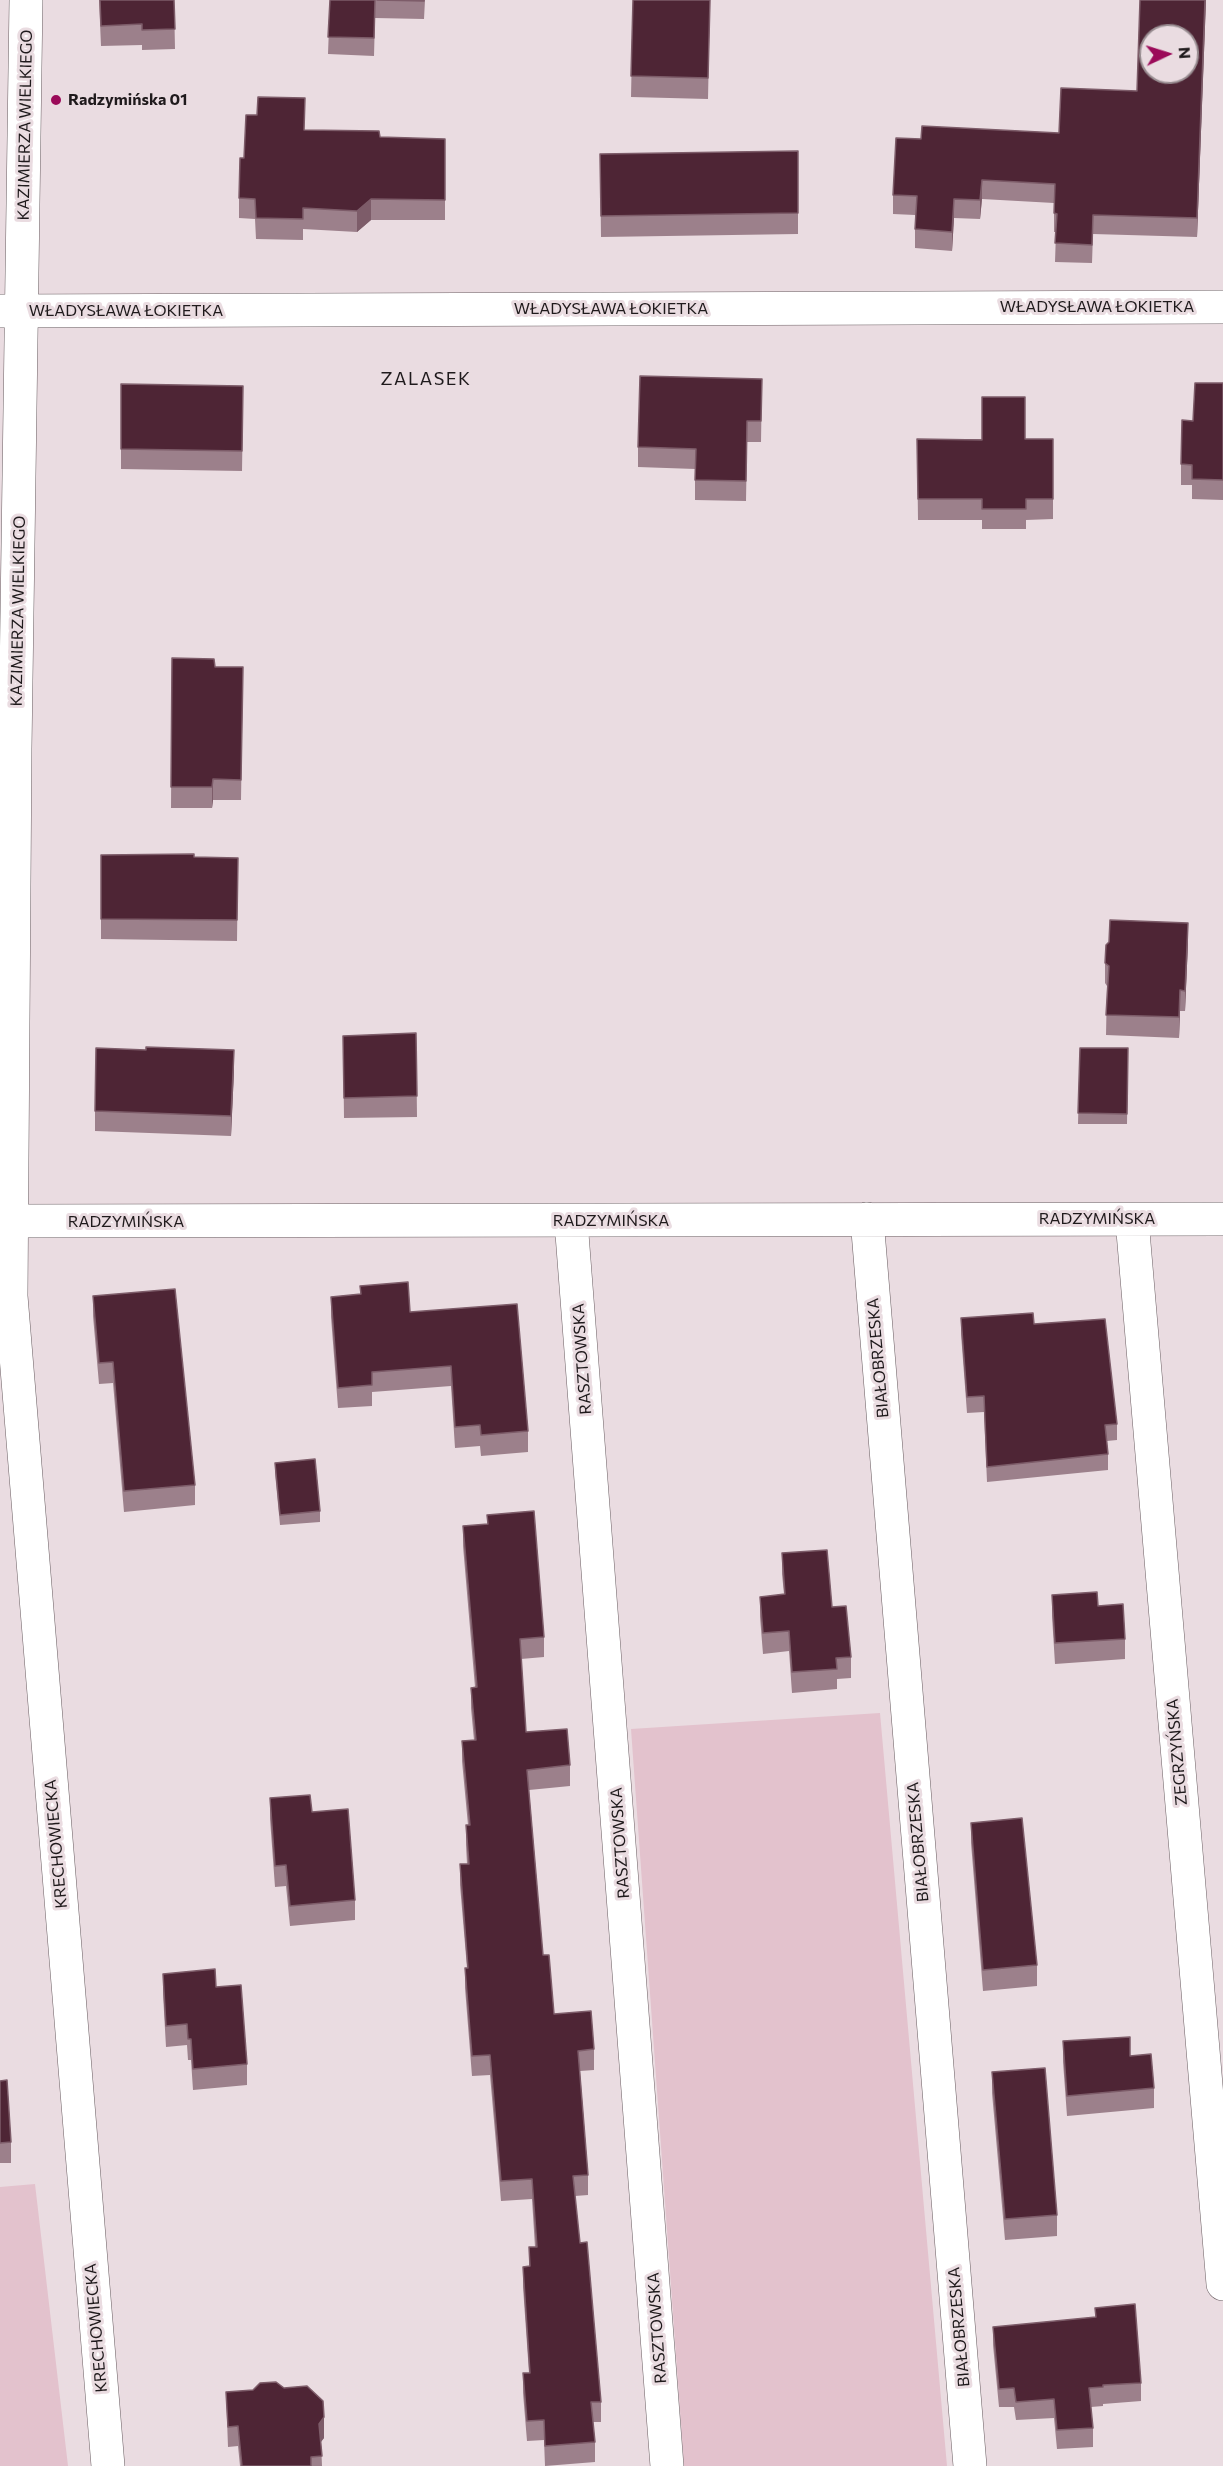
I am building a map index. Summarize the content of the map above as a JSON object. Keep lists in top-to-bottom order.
{
  "streets": {
    "street": [
      "KAZIMIERZA WIELKIEGO",
      "WŁADYSŁAWA ŁOKIETKA",
      "RADZYMIŃSKA",
      "BIAŁOBRZESKA",
      "RASZTOWSKA",
      "ZEGRZYŃSKA",
      "KRECHOWIECKA"
    ]
  },
  "crossings": [
    ["KAZIMIERZA WIELKIEGO", "WŁADYSŁAWA ŁOKIETKA"],
    ["KAZIMIERZA WIELKIEGO", "RADZYMIŃSKA"],
    ["KAZIMIERZA WIELKIEGO", "KRECHOWIECKA"],
    ["RADZYMIŃSKA", "BIAŁOBRZESKA"],
    ["RADZYMIŃSKA", "RASZTOWSKA"],
    ["RADZYMIŃSKA", "ZEGRZYŃSKA"],
    ["RADZYMIŃSKA", "KRECHOWIECKA"]
  ],
  "districts": ["ZALASEK"],
  "places": ["Radzymińska 01"],
  "north": "right"
}
